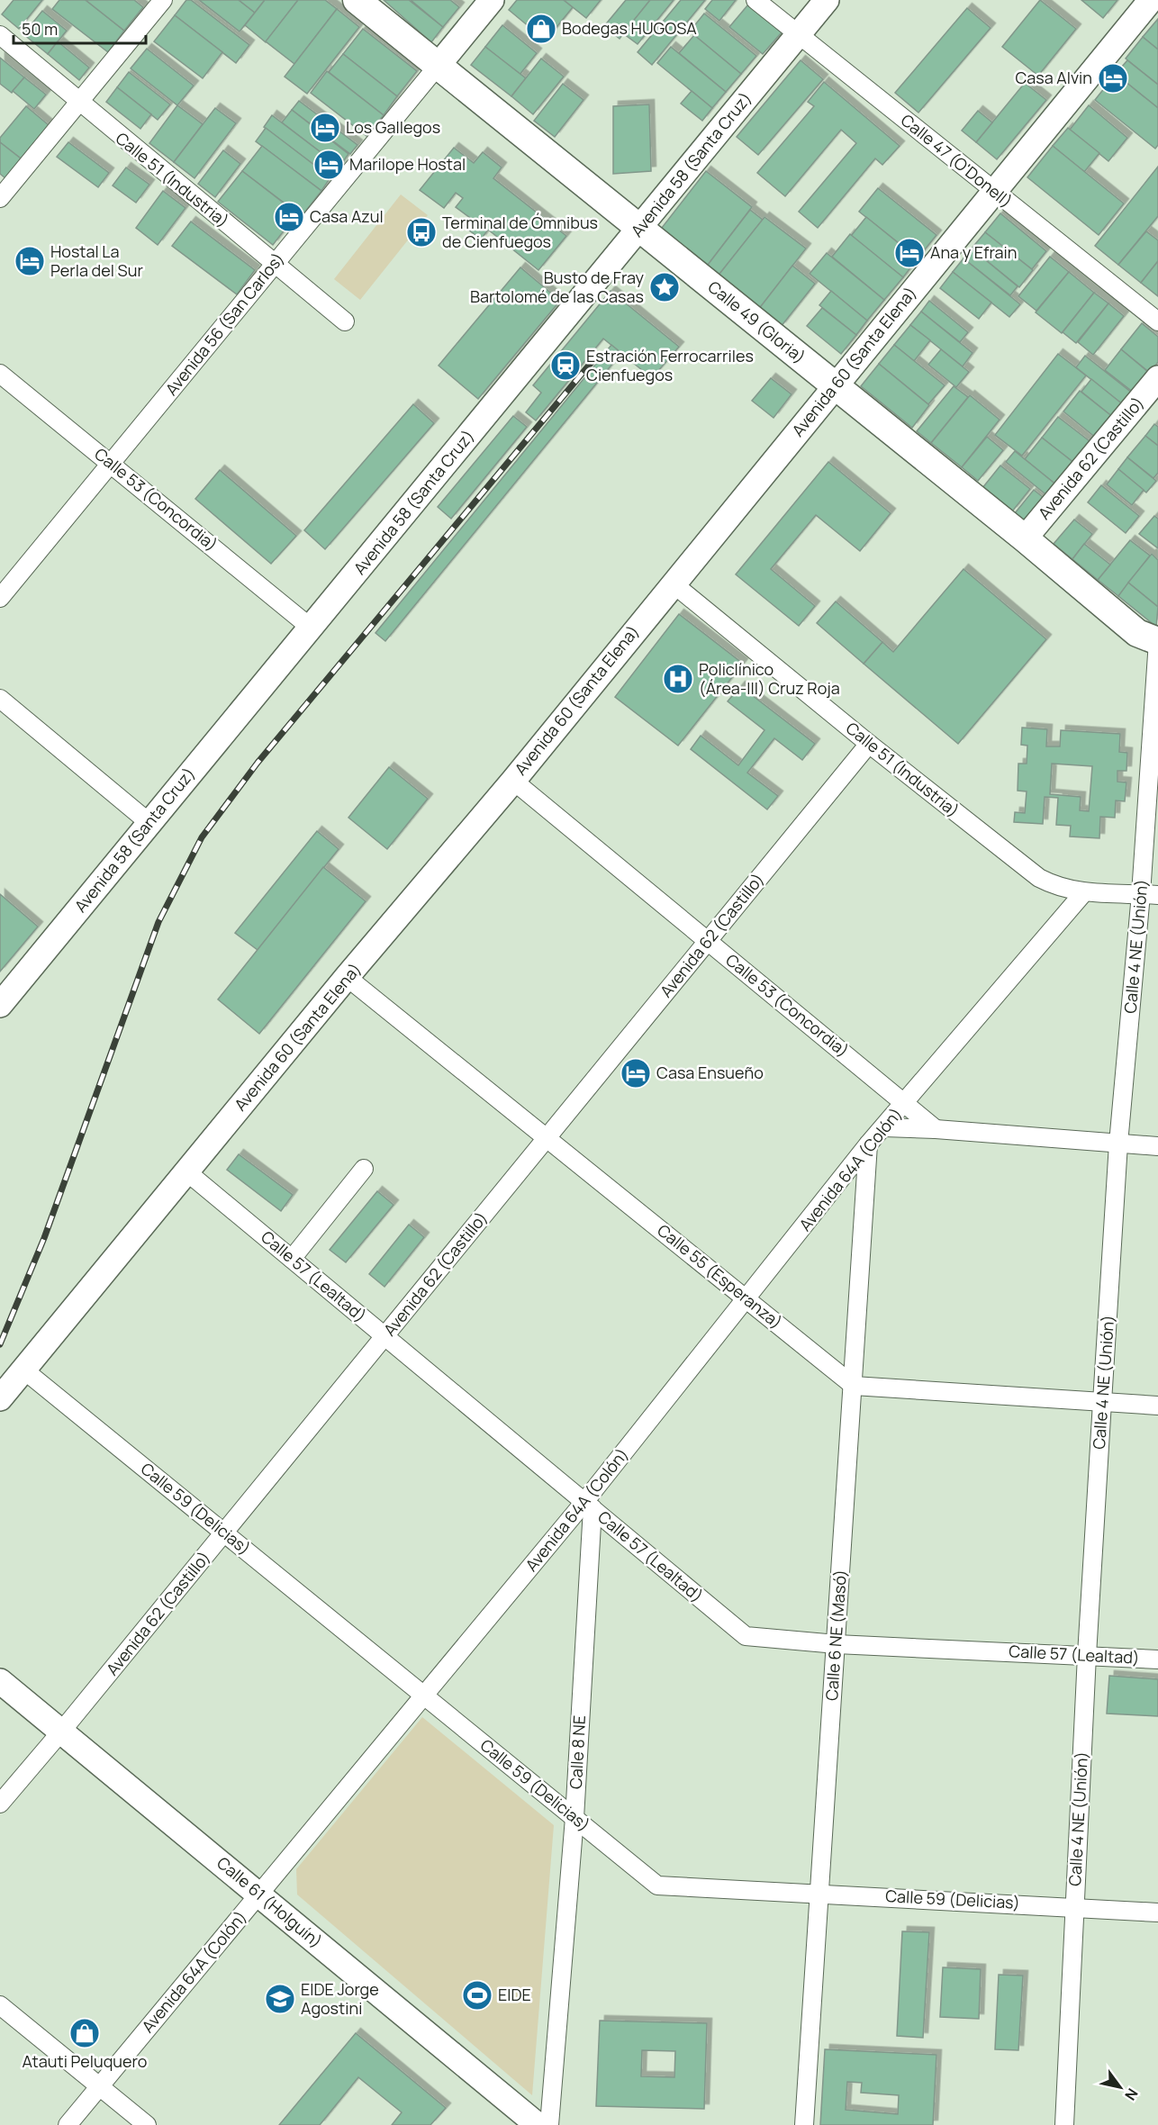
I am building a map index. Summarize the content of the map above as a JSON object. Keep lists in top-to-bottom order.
{
  "streets": {
    "main road": ["Calle 49 (Gloria)"],
    "street": [
      "Calle 47 (O'Donell)",
      "Avenida 58 (Santa Cruz)",
      "Calle 51 (Industria)",
      "Avenida 56 (San Carlos)",
      "Avenida 60 (Santa Elena)",
      "Avenida 62 (Castillo)",
      "Calle 53 (Concordia)",
      "Calle 4 NE (Unión)",
      "Avenida 64A (Colón)",
      "Calle 57 (Lealtad)",
      "Calle 55 (Esperanza)",
      "Calle 59 (Delicias)",
      "Calle 6 NE (Masó)",
      "Calle 8 NE",
      "Calle 61 (Holguín)"
    ]
  },
  "crossings": [
    ["Calle 47 (O'Donell)", "Avenida 58 (Santa Cruz)"],
    ["Calle 47 (O'Donell)", "Avenida 60 (Santa Elena)"],
    ["Avenida 58 (Santa Cruz)", "Calle 49 (Gloria)"],
    ["Avenida 58 (Santa Cruz)", "Calle 53 (Concordia)"],
    ["Calle 51 (Industria)", "Avenida 56 (San Carlos)"],
    ["Calle 51 (Industria)", "Avenida 60 (Santa Elena)"],
    ["Calle 51 (Industria)", "Avenida 62 (Castillo)"],
    ["Calle 51 (Industria)", "Calle 4 NE (Unión)"],
    ["Calle 51 (Industria)", "Avenida 64A (Colón)"],
    ["Calle 49 (Gloria)", "Avenida 56 (San Carlos)"],
    ["Calle 49 (Gloria)", "Avenida 60 (Santa Elena)"],
    ["Calle 49 (Gloria)", "Avenida 62 (Castillo)"],
    ["Calle 49 (Gloria)", "Calle 4 NE (Unión)"],
    ["Avenida 56 (San Carlos)", "Calle 53 (Concordia)"],
    ["Avenida 60 (Santa Elena)", "Calle 53 (Concordia)"],
    ["Avenida 60 (Santa Elena)", "Calle 57 (Lealtad)"],
    ["Avenida 60 (Santa Elena)", "Calle 55 (Esperanza)"],
    ["Avenida 60 (Santa Elena)", "Calle 59 (Delicias)"],
    ["Avenida 62 (Castillo)", "Calle 53 (Concordia)"],
    ["Avenida 62 (Castillo)", "Calle 57 (Lealtad)"],
    ["Avenida 62 (Castillo)", "Calle 55 (Esperanza)"],
    ["Avenida 62 (Castillo)", "Calle 59 (Delicias)"],
    ["Avenida 62 (Castillo)", "Calle 61 (Holguín)"],
    ["Calle 53 (Concordia)", "Avenida 64A (Colón)"],
    ["Calle 4 NE (Unión)", "Calle 57 (Lealtad)"],
    ["Calle 4 NE (Unión)", "Calle 59 (Delicias)"],
    ["Avenida 64A (Colón)", "Calle 57 (Lealtad)"],
    ["Avenida 64A (Colón)", "Calle 55 (Esperanza)"],
    ["Avenida 64A (Colón)", "Calle 59 (Delicias)"],
    ["Avenida 64A (Colón)", "Calle 6 NE (Masó)"],
    ["Avenida 64A (Colón)", "Calle 8 NE"],
    ["Avenida 64A (Colón)", "Calle 61 (Holguín)"],
    ["Calle 57 (Lealtad)", "Calle 6 NE (Masó)"],
    ["Calle 57 (Lealtad)", "Calle 8 NE"],
    ["Calle 55 (Esperanza)", "Calle 6 NE (Masó)"],
    ["Calle 59 (Delicias)", "Calle 6 NE (Masó)"],
    ["Calle 59 (Delicias)", "Calle 8 NE"]
  ],
  "places": {
    "shop": ["Bodegas HUGOSA", "Atauti Peluquero"],
    "hotel": [
      "Casa Alvin",
      "Los Gallegos",
      "Marilope Hostal",
      "Casa Azul",
      "Ana y Efrain",
      "Hostal La Perla del Sur",
      "Casa Ensueño"
    ],
    "bus stop": ["Terminal de Ómnibus de Cienfuegos"],
    "place": ["Busto de Fray Bartolomé de las Casas"],
    "station": ["Estración Ferrocarriles Cienfuegos"],
    "hospital": ["Policlínico (Área-III) Cruz Roja"],
    "sports": ["EIDE"],
    "school or university": ["EIDE Jorge Agostini"]
  },
  "scale_bar": "50 m",
  "north": "bottom right"
}
